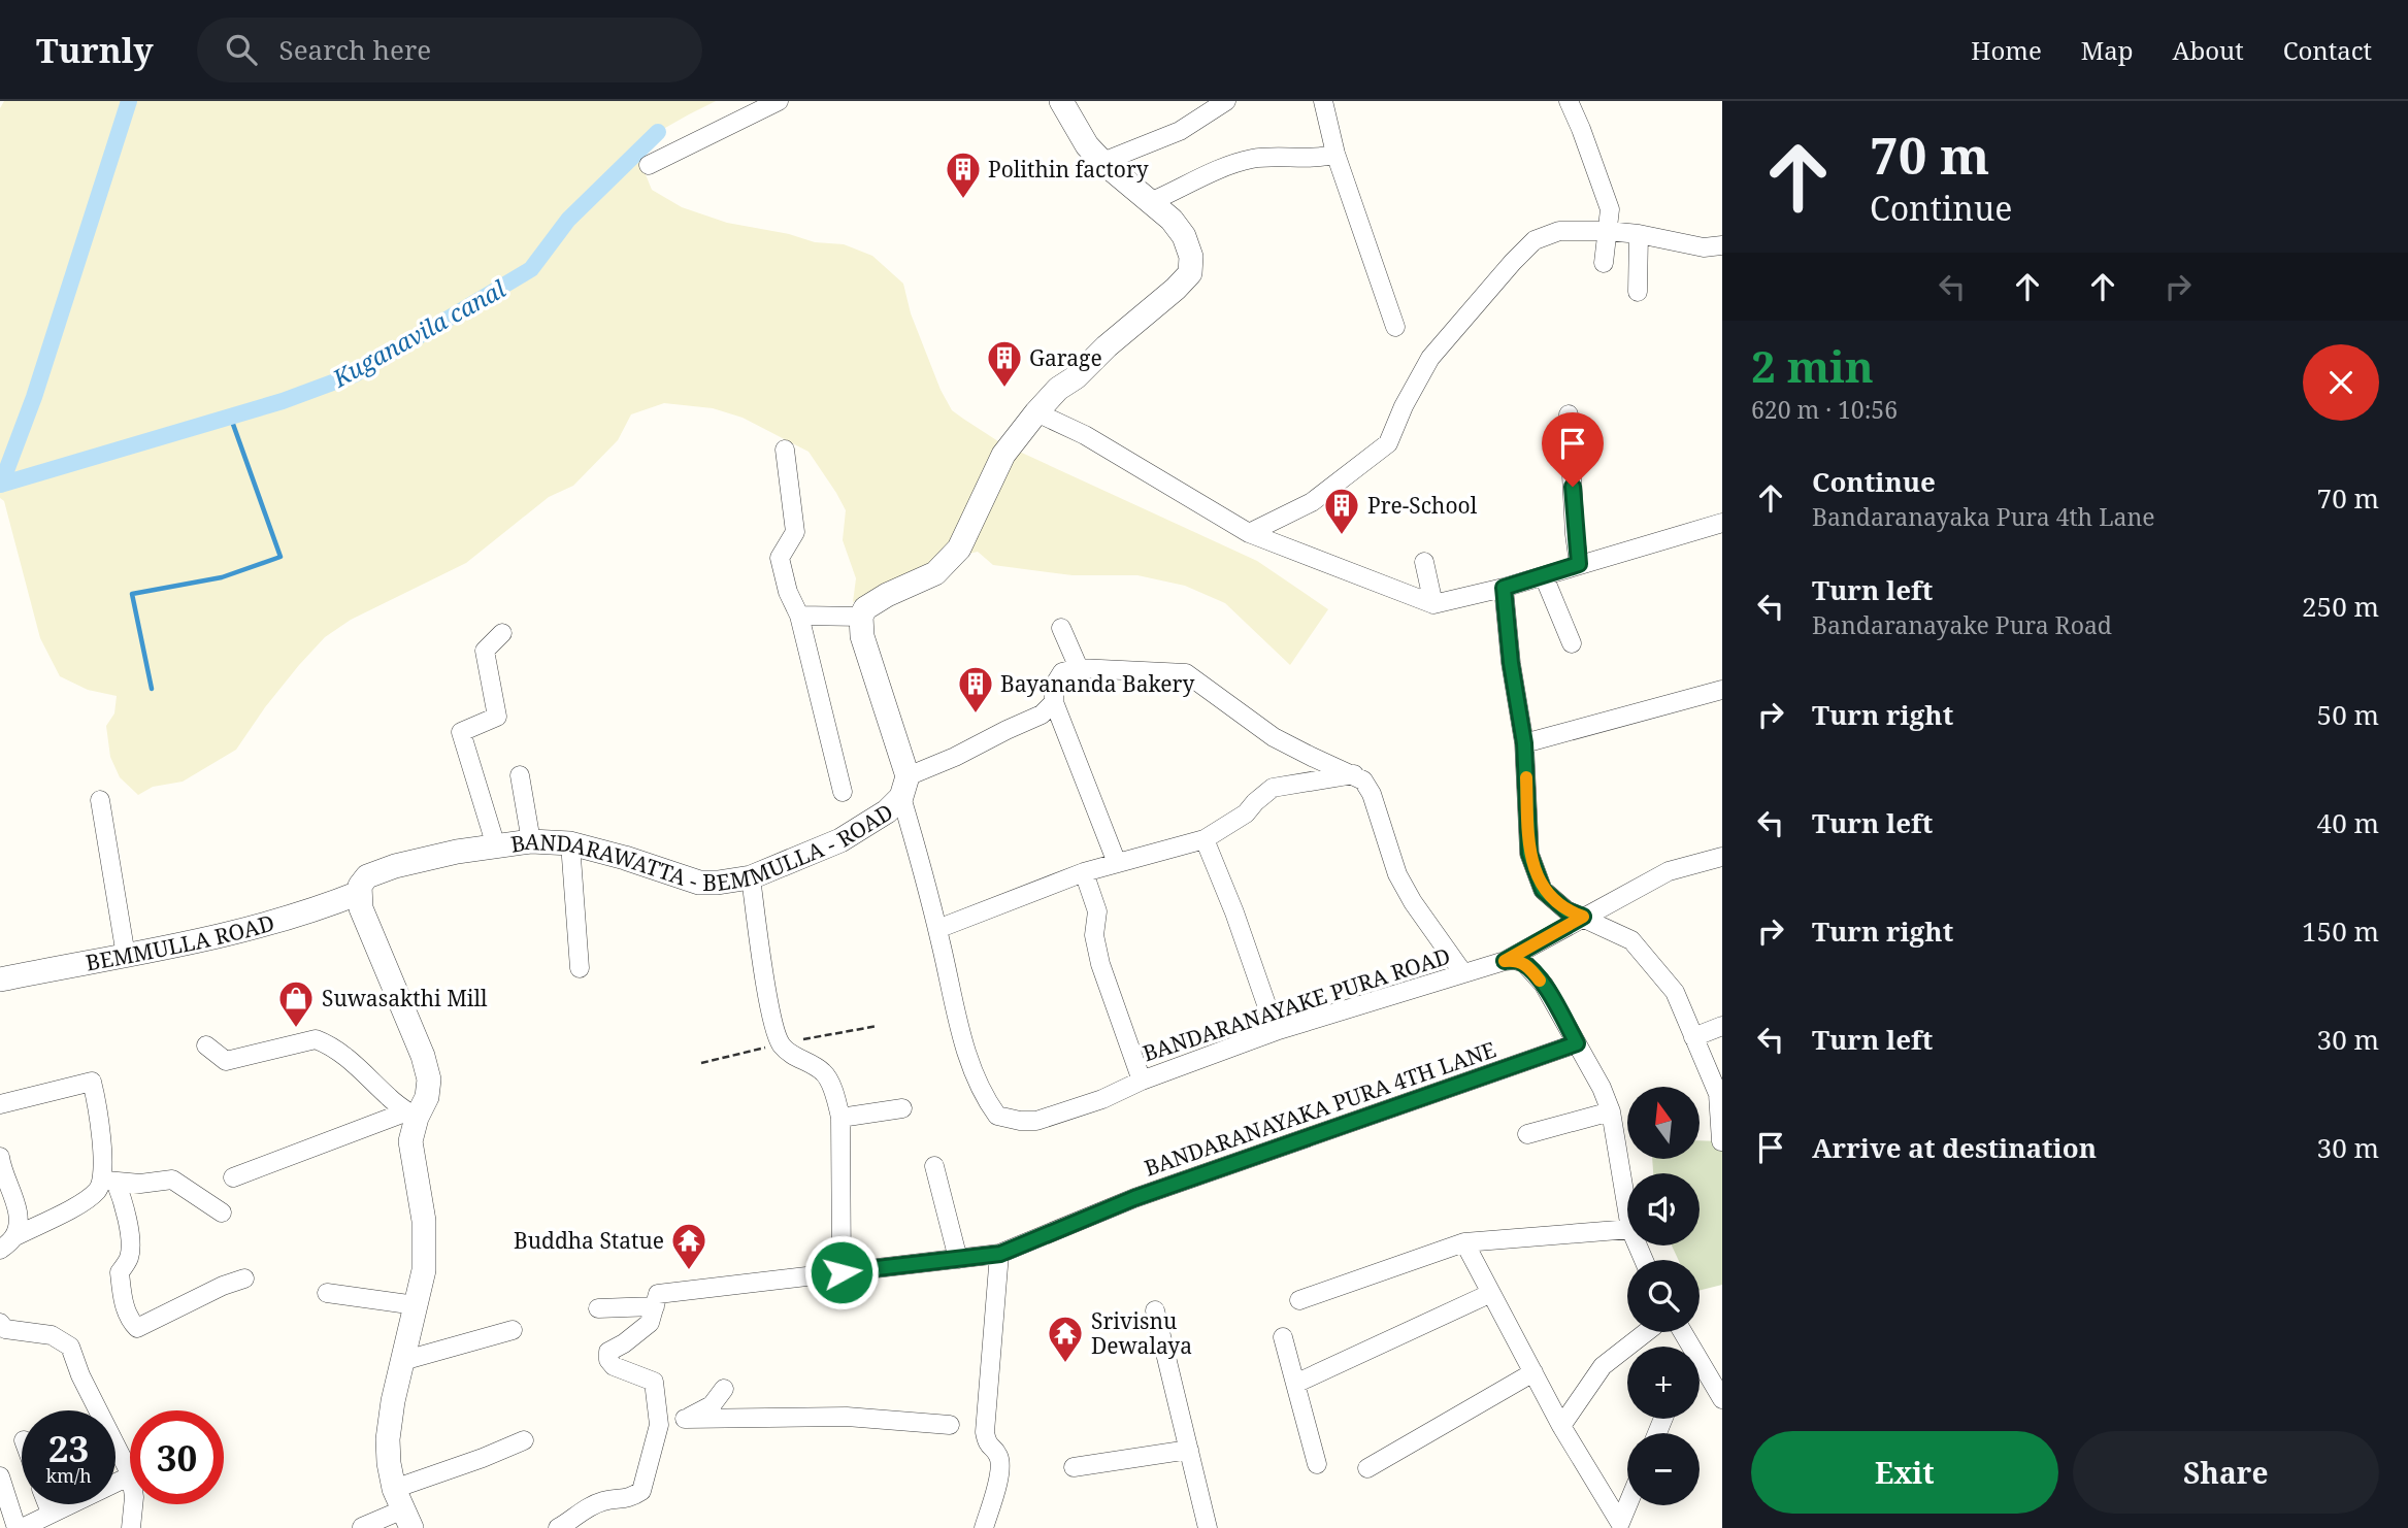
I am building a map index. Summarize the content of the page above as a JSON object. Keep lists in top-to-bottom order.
{
  "streets": {
    "street": [
      "BANDARAWATTA - BEMMULLA - ROAD",
      "BEMMULLA ROAD",
      "BANDARANAYAKE PURA ROAD",
      "BANDARANAYAKA PURA 4TH LANE"
    ]
  },
  "crossings": [
    ["BANDARAWATTA - BEMMULLA - ROAD", "BEMMULLA ROAD"],
    ["BANDARAWATTA - BEMMULLA - ROAD", "BANDARANAYAKE PURA ROAD"]
  ],
  "water": ["Kuganavila canal"],
  "places": {
    "building": [
      "Polithin factory",
      "Garage",
      "Pre-School",
      "Bayananda Bakery"
    ],
    "shop": ["Suwasakthi Mill"],
    "temple": ["Buddha Statue", "Srivisnu Dewalaya"]
  },
  "north": "top",
  "page": {
    "header": "Turnly",
    "search": "Search here",
    "nav": [
      "Home",
      "Map",
      "About",
      "Contact"
    ],
    "turn": ["70 m", "Continue"],
    "heading": ["2 min", "620 m · 10:56"],
    "list": [
      {
        "name": "Continue",
        "note": "Bandaranayaka Pura 4th Lane",
        "value": "70 m"
      },
      {
        "name": "Turn left",
        "note": "Bandaranayake Pura Road",
        "value": "250 m"
      },
      {
        "name": "Turn right",
        "value": "50 m"
      },
      {
        "name": "Turn left",
        "value": "40 m"
      },
      {
        "name": "Turn right",
        "value": "150 m"
      },
      {
        "name": "Turn left",
        "value": "30 m"
      },
      {
        "name": "Arrive at destination",
        "value": "30 m"
      }
    ],
    "map_buttons": ["+", "−"],
    "speed": "23 km/h",
    "limit": "30",
    "buttons": ["Exit", "Share"]
  }
}
